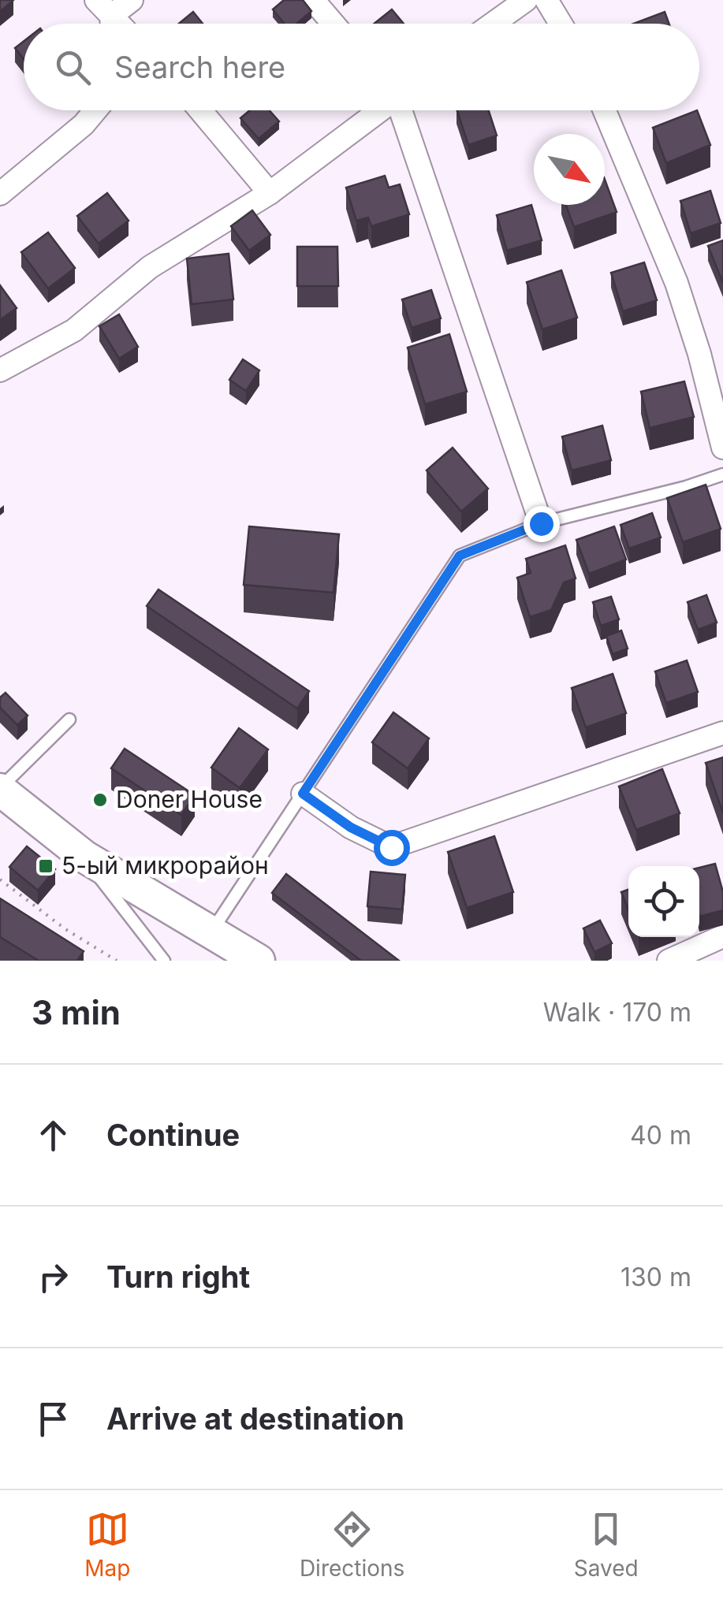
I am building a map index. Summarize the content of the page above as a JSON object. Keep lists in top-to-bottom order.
{
  "places": {
    "other": ["Doner House"],
    "transit": ["5-ый микрорайон"]
  },
  "north": "bottom right",
  "page": {
    "search": "Search here",
    "heading": ["3 min", "Walk · 170 m"],
    "list": [
      ["Continue", "40 m"],
      ["Turn right", "130 m"],
      "Arrive at destination"
    ],
    "nav": ["Map", "Directions", "Saved"]
  }
}
